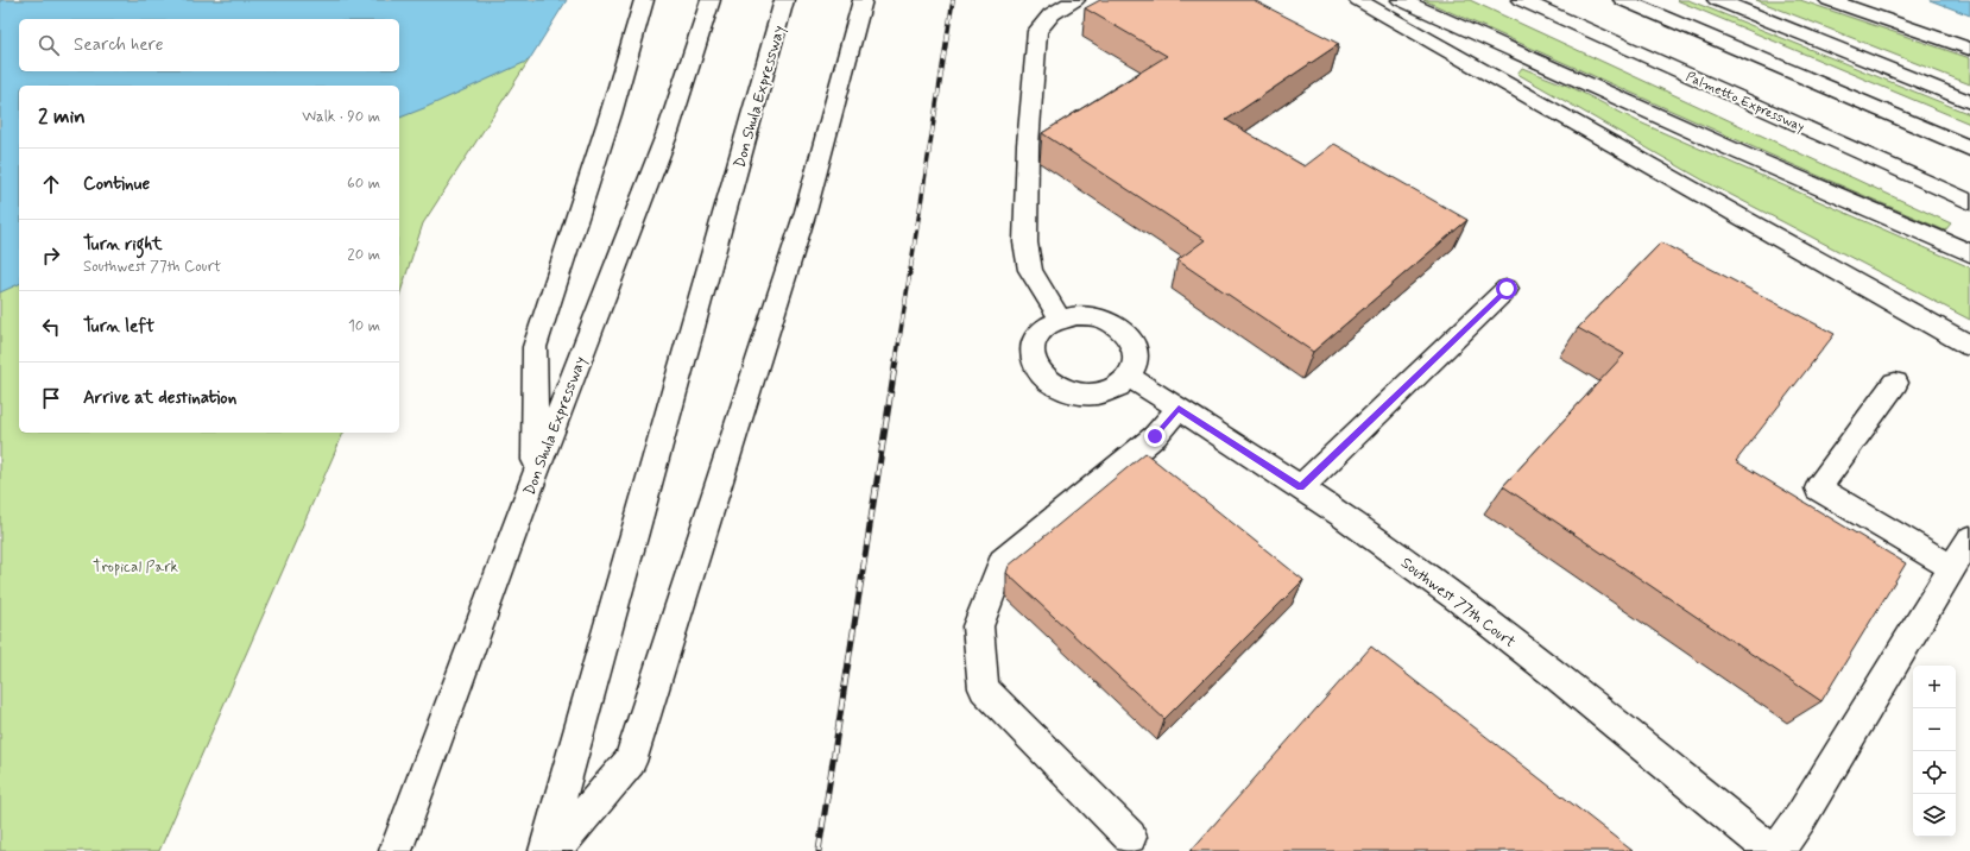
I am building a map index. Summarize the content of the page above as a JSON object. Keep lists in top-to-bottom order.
{
  "streets": {
    "main road": ["Don Shula Expressway", "Palmetto Expressway", "Southwest 77th Court"]
  },
  "parks": ["Tropical Park"],
  "page": {
    "search": "Search here",
    "heading": ["2 min", "Walk · 90 m"],
    "list": [
      ["Continue", "60 m"],
      ["Turn right", "Southwest 77th Court", "20 m"],
      ["Turn left", "10 m"],
      "Arrive at destination"
    ],
    "map_buttons": ["+", "−"]
  }
}
